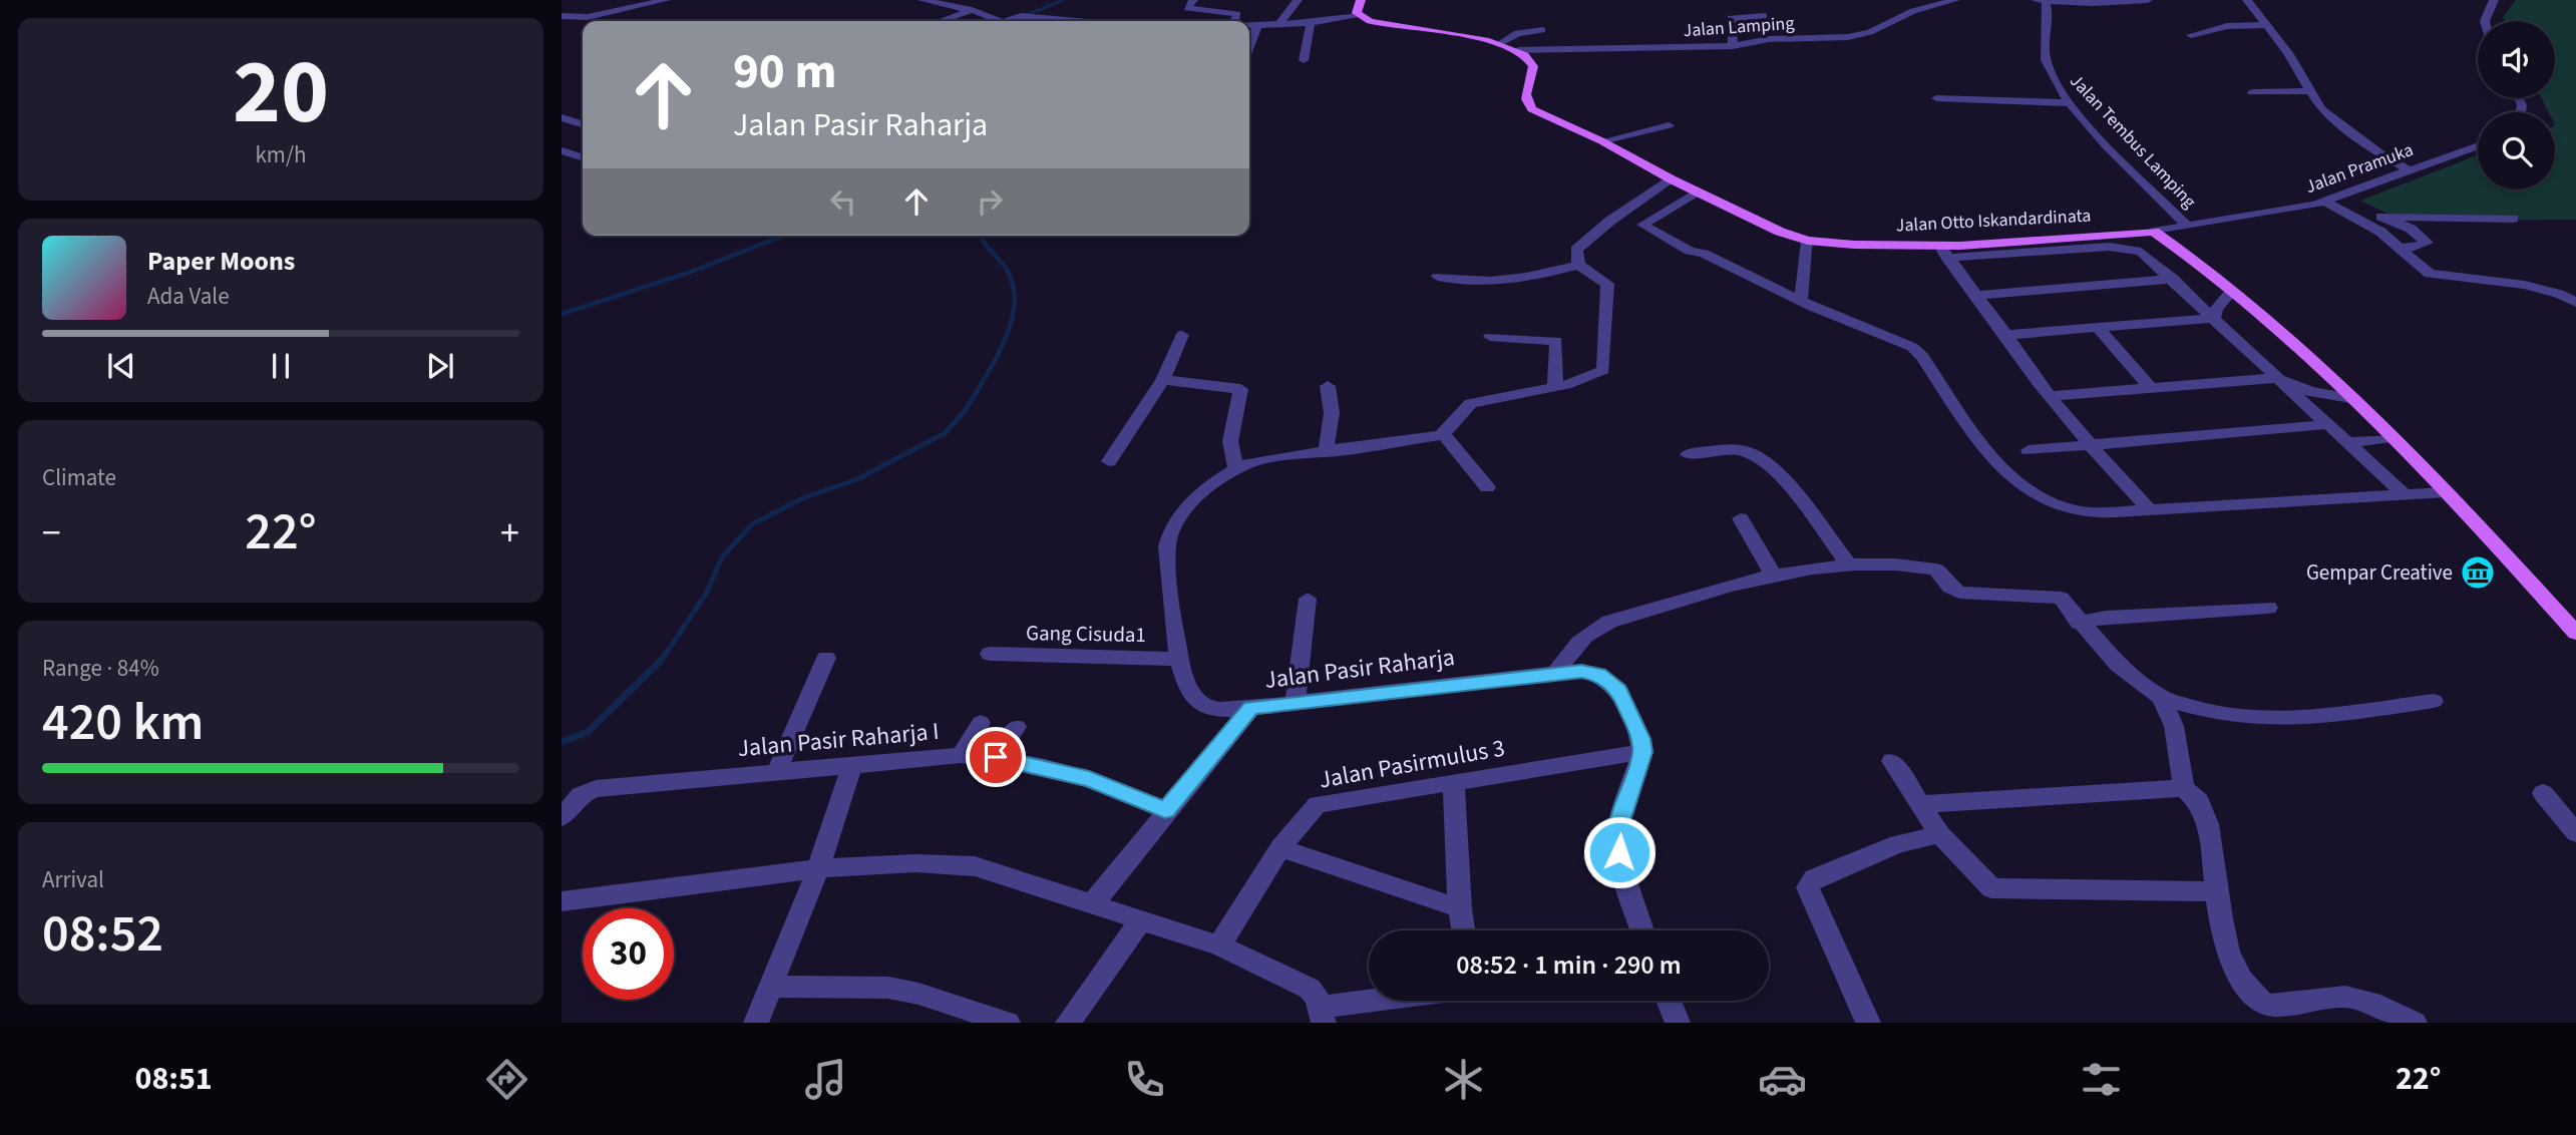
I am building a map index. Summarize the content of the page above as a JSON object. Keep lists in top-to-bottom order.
{
  "streets": {
    "main road": ["Jalan Otto Iskandardinata"],
    "street": [
      "Jalan Lamping",
      "Jalan Tembus Lamping",
      "Jalan Pramuka",
      "Gang Cisuda1",
      "Jalan Pasir Raharja",
      "Jalan Pasir Raharja I",
      "Jalan Pasirmulus 3"
    ]
  },
  "crossings": [
    ["Jalan Lamping", "Jalan Otto Iskandardinata"],
    ["Jalan Tembus Lamping", "Jalan Pramuka"],
    ["Jalan Pramuka", "Jalan Otto Iskandardinata"],
    ["Jalan Pasir Raharja", "Jalan Pasir Raharja I"],
    ["Jalan Pasir Raharja", "Jalan Pasirmulus 3"]
  ],
  "places": {
    "museum": ["Gempar Creative"]
  },
  "page": {
    "tile": [
      ["20", "km/h"],
      "Climate",
      ["Range · 84%", "420 km"],
      ["Arrival", "08:52"]
    ],
    "turn": ["90 m", "Jalan Pasir Raharja"],
    "song": ["Paper Moons", "Ada Vale"],
    "heat": ["−", "22°", "+"],
    "limit": "30",
    "trip": "08:52 · 1 min · 290 m",
    "tabs": ["08:51", "22°"]
  }
}
